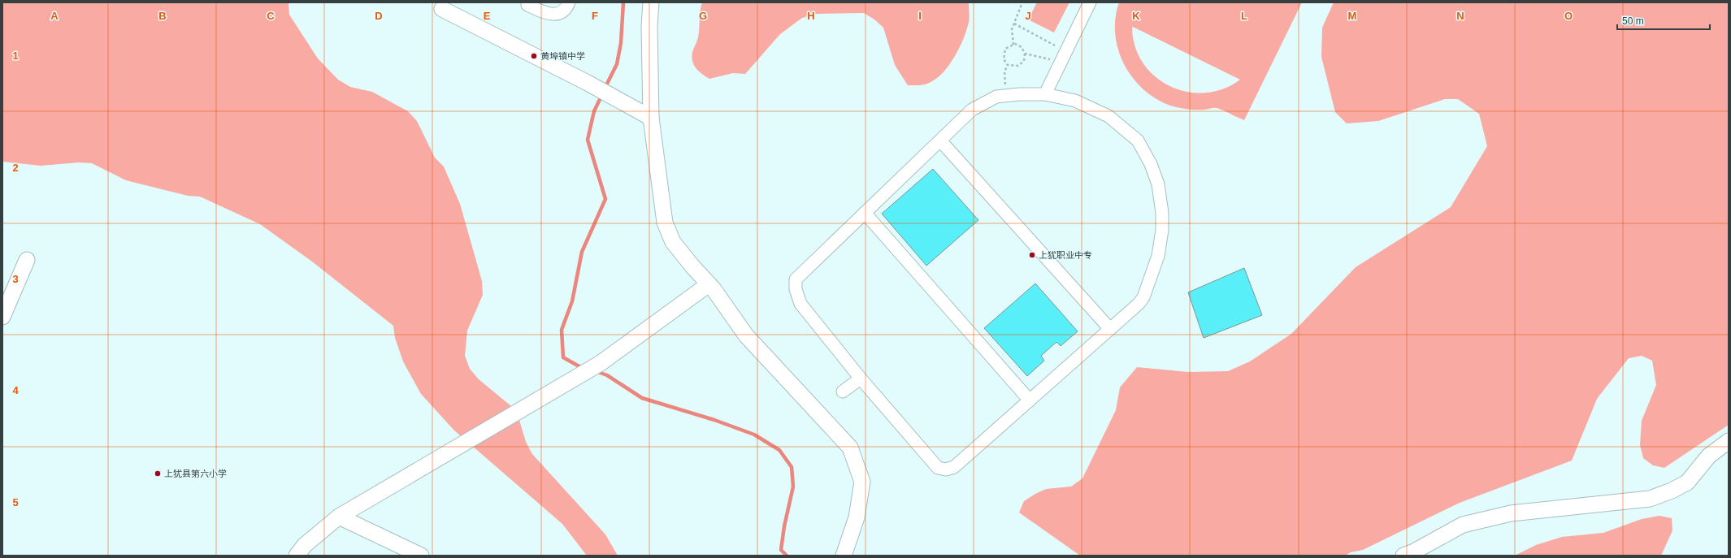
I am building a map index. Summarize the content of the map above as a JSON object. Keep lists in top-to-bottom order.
{
  "places": ["黄埠镇中学", "上犹职业中专", "上犹县第六小学"],
  "scale_bar": "50 m",
  "grid": {
    "columns": [
      "A",
      "B",
      "C",
      "D",
      "E",
      "F",
      "G",
      "H",
      "I",
      "J",
      "K",
      "L",
      "M",
      "N",
      "O"
    ],
    "rows": [
      "1",
      "2",
      "3",
      "4",
      "5"
    ]
  }
}
